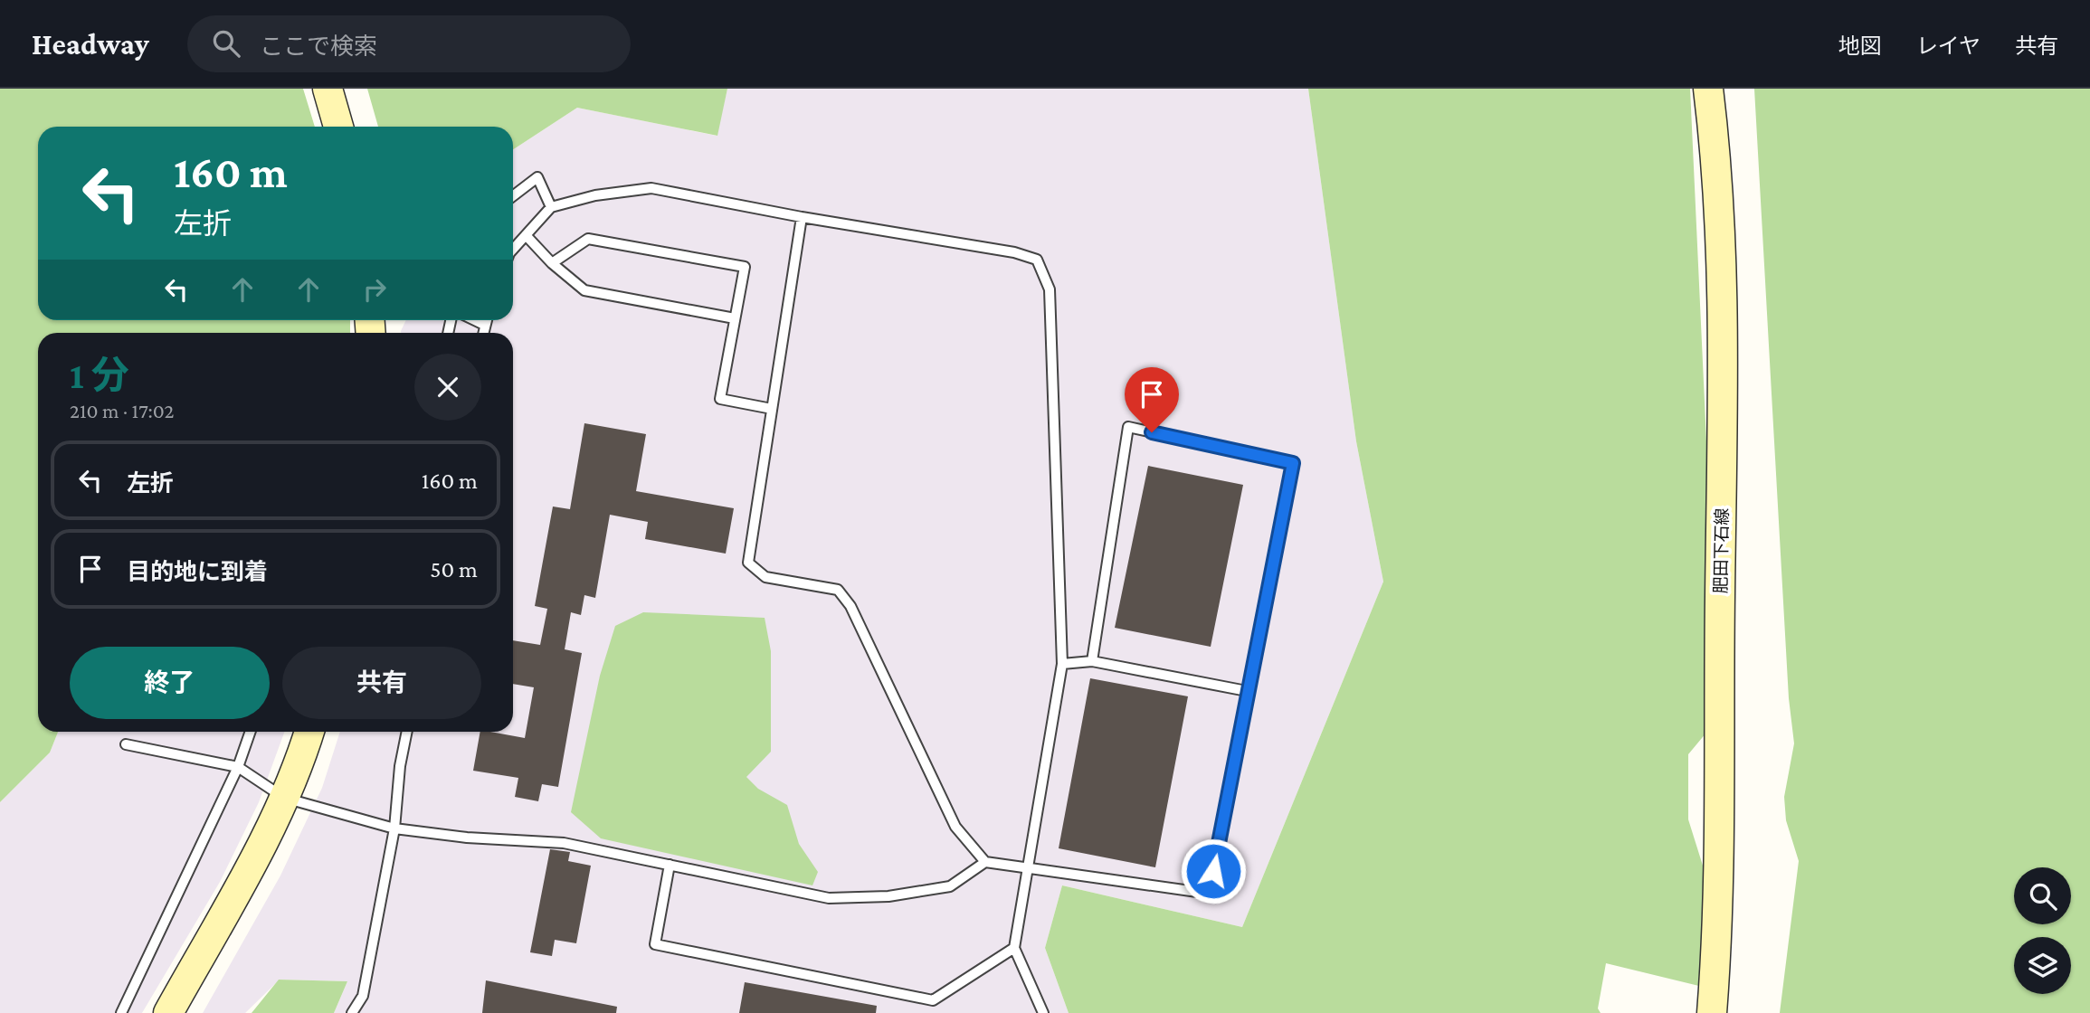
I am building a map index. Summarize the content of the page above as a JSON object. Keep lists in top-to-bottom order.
{
  "streets": {
    "main road": ["肥田下石線"]
  },
  "page": {
    "header": "Headway",
    "search": "ここで検索",
    "nav": ["地図", "レイヤ", "共有"],
    "turn": ["160 m", "左折"],
    "heading": ["1 分", "210 m · 17:02"],
    "list": [
      {
        "name": "左折",
        "value": "160 m"
      },
      {
        "name": "目的地に到着",
        "value": "50 m"
      }
    ],
    "buttons": ["終了", "共有"]
  }
}
